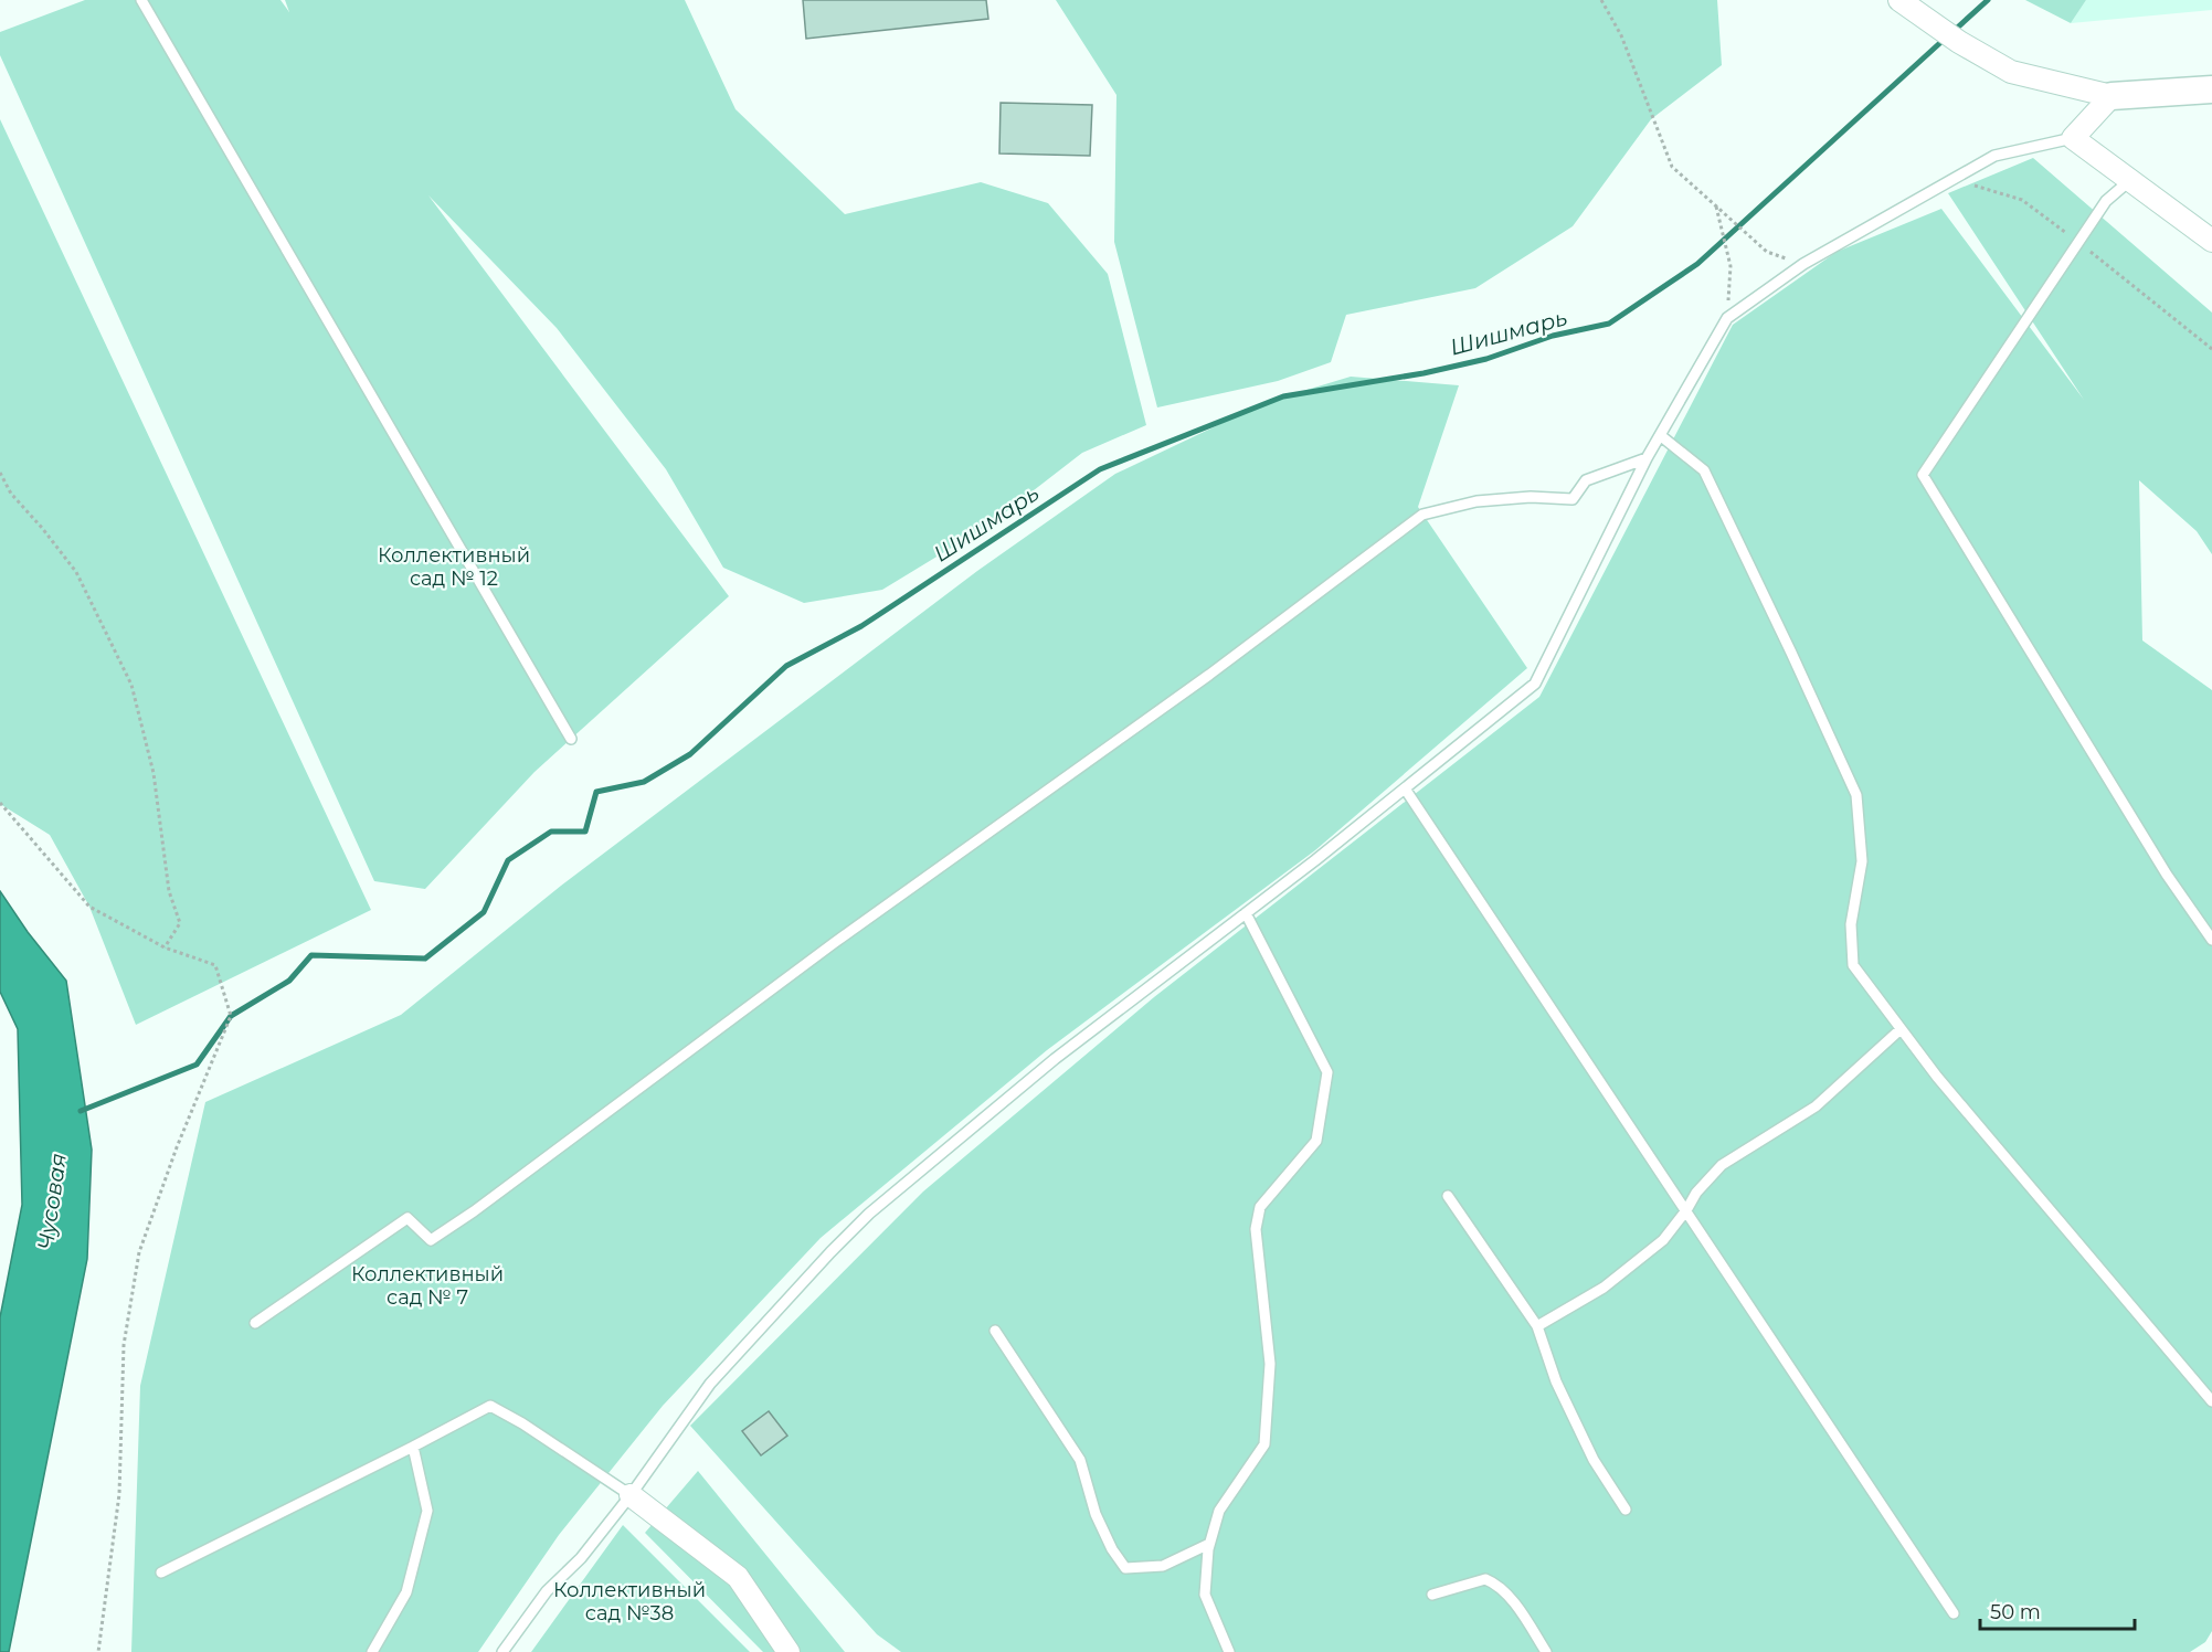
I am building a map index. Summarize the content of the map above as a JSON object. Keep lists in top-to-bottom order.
{
  "water": ["Шишмарь", "Чусовая"],
  "parks": ["Коллективный сад № 12", "Коллективный сад № 7", "Коллективный сад №38"],
  "scale_bar": "50 m"
}
